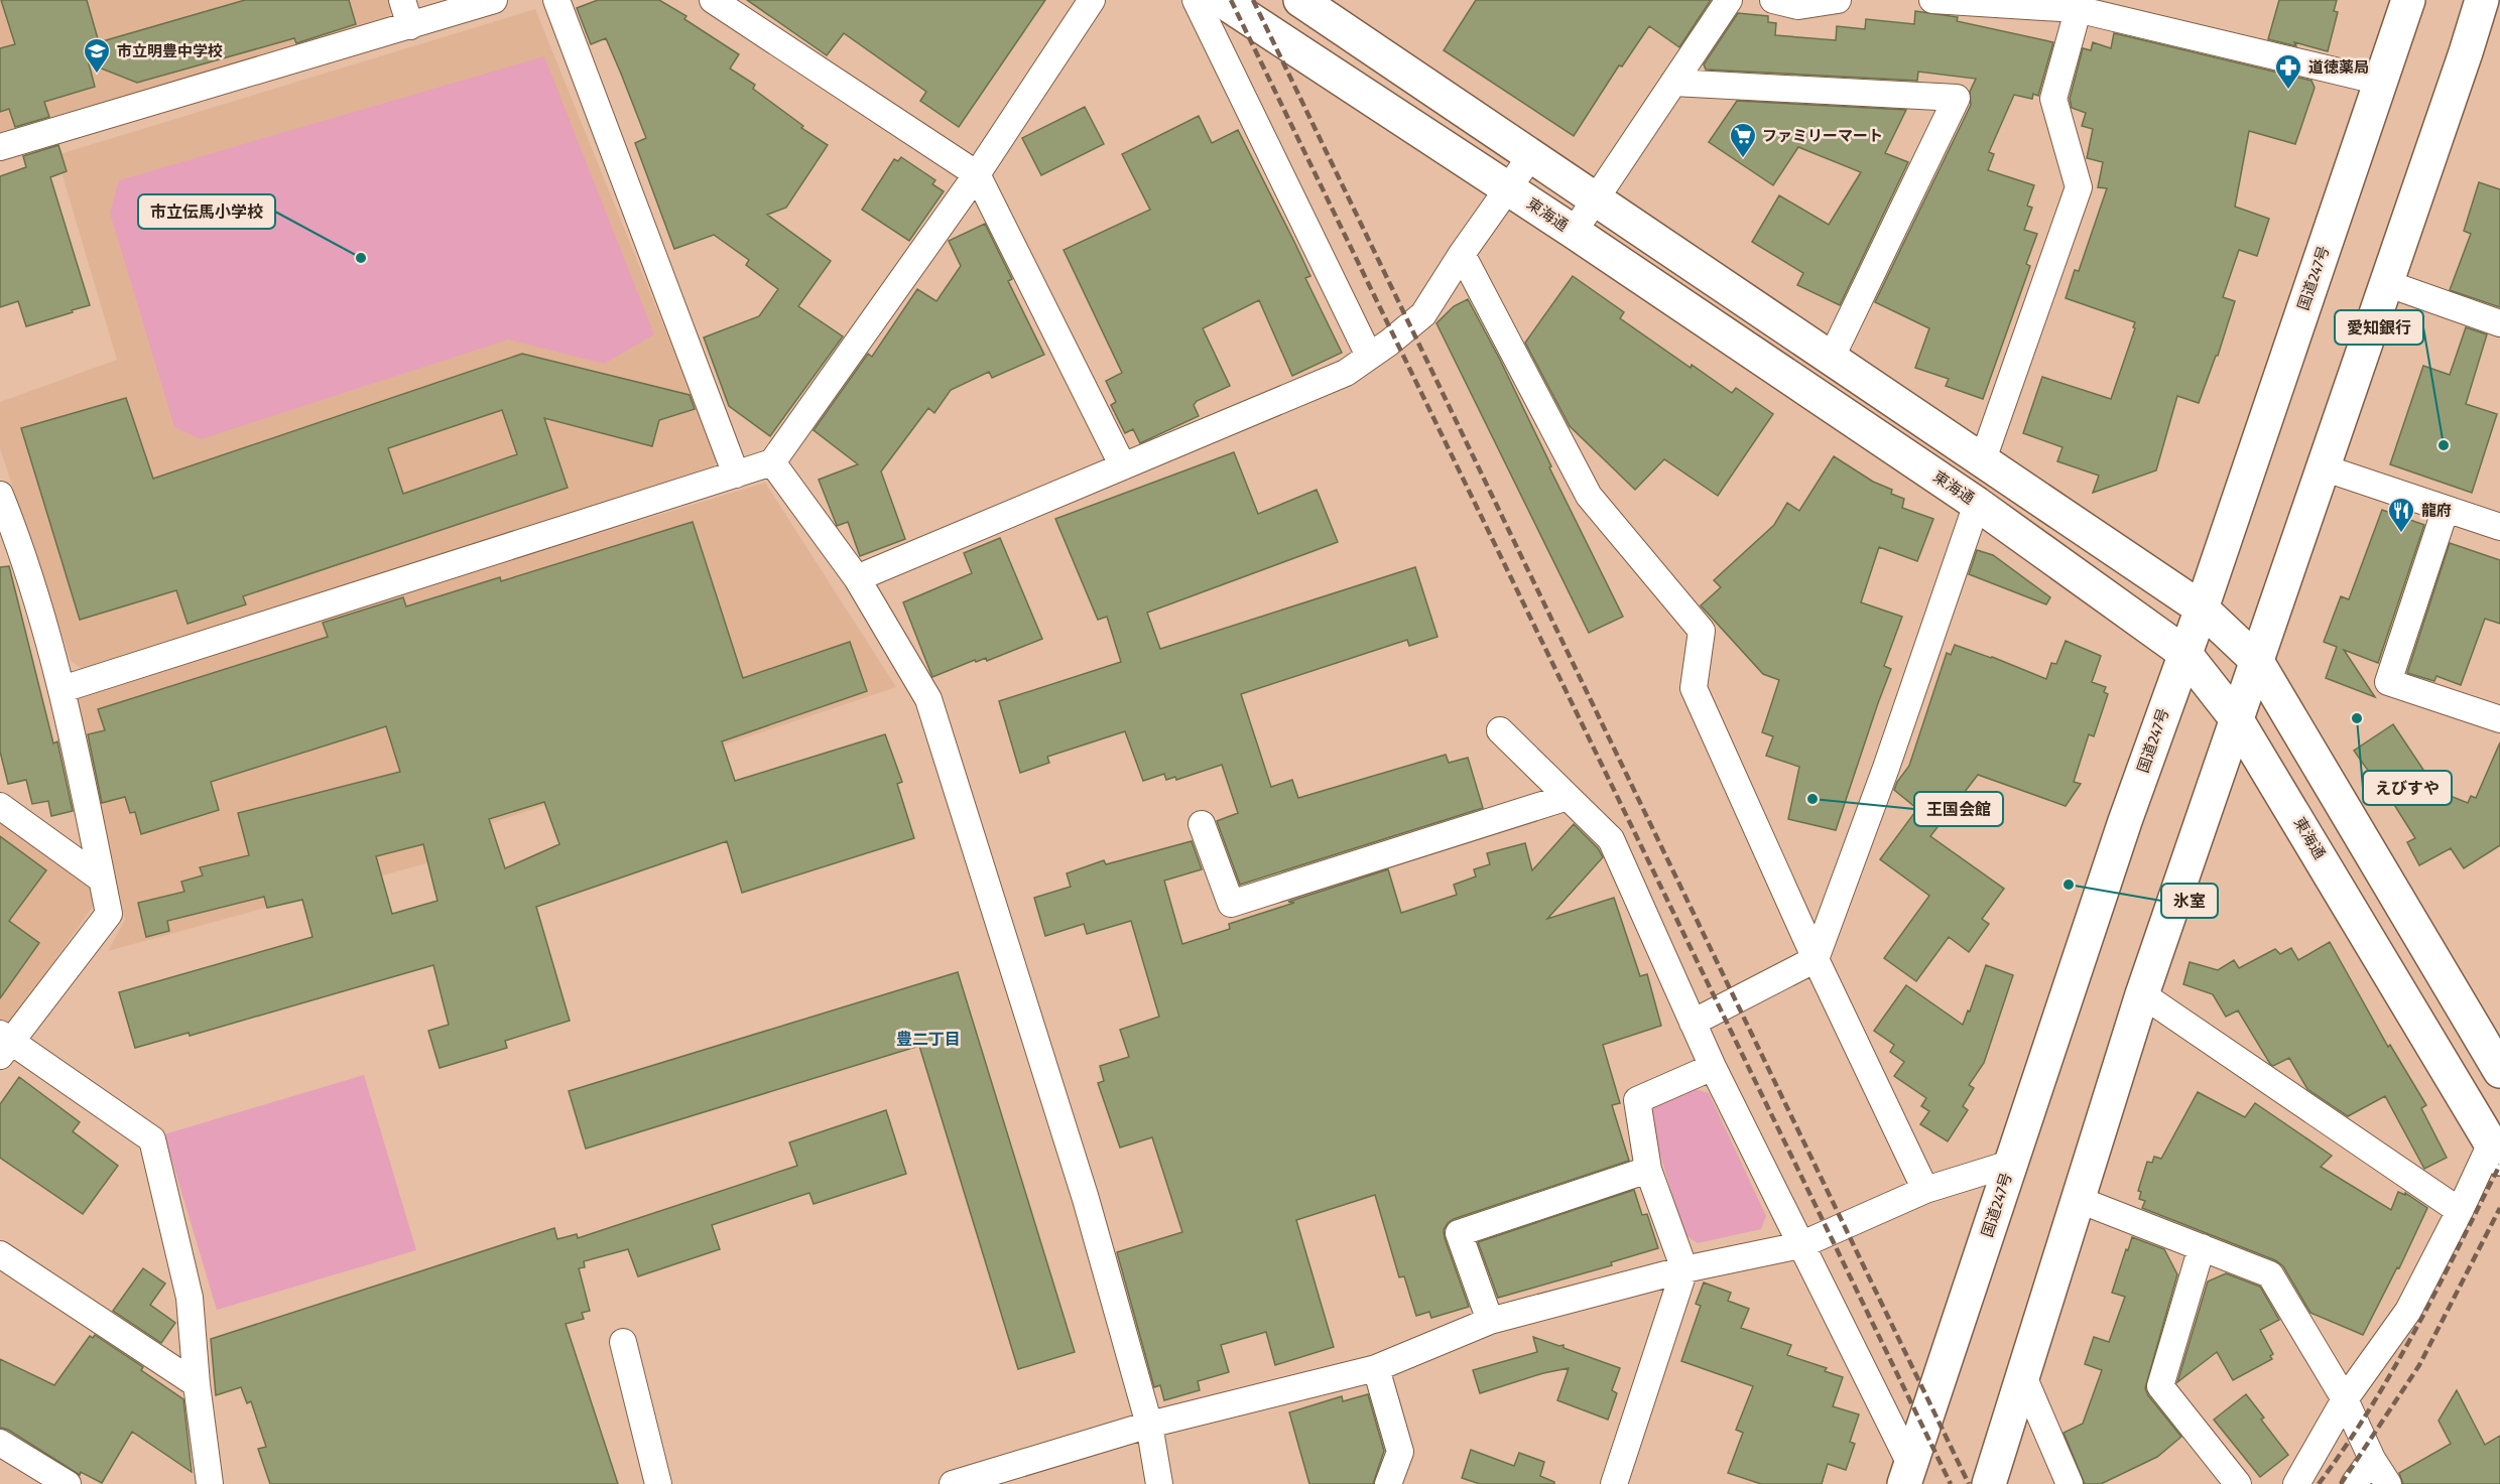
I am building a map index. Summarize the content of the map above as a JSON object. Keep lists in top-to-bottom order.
{
  "streets": {
    "main road": ["東海通", "国道247号"]
  },
  "crossings": [
    ["東海通", "国道247号"]
  ],
  "districts": ["豊二丁目"],
  "places": {
    "school or university": ["市立明豊中学校"],
    "pharmacy": ["道徳薬局"],
    "supermarket": ["ファミリーマート"],
    "other": [
      "市立伝馬小学校",
      "愛知銀行",
      "えびすや",
      "王国会館",
      "氷室"
    ],
    "restaurant": ["龍府"]
  }
}
